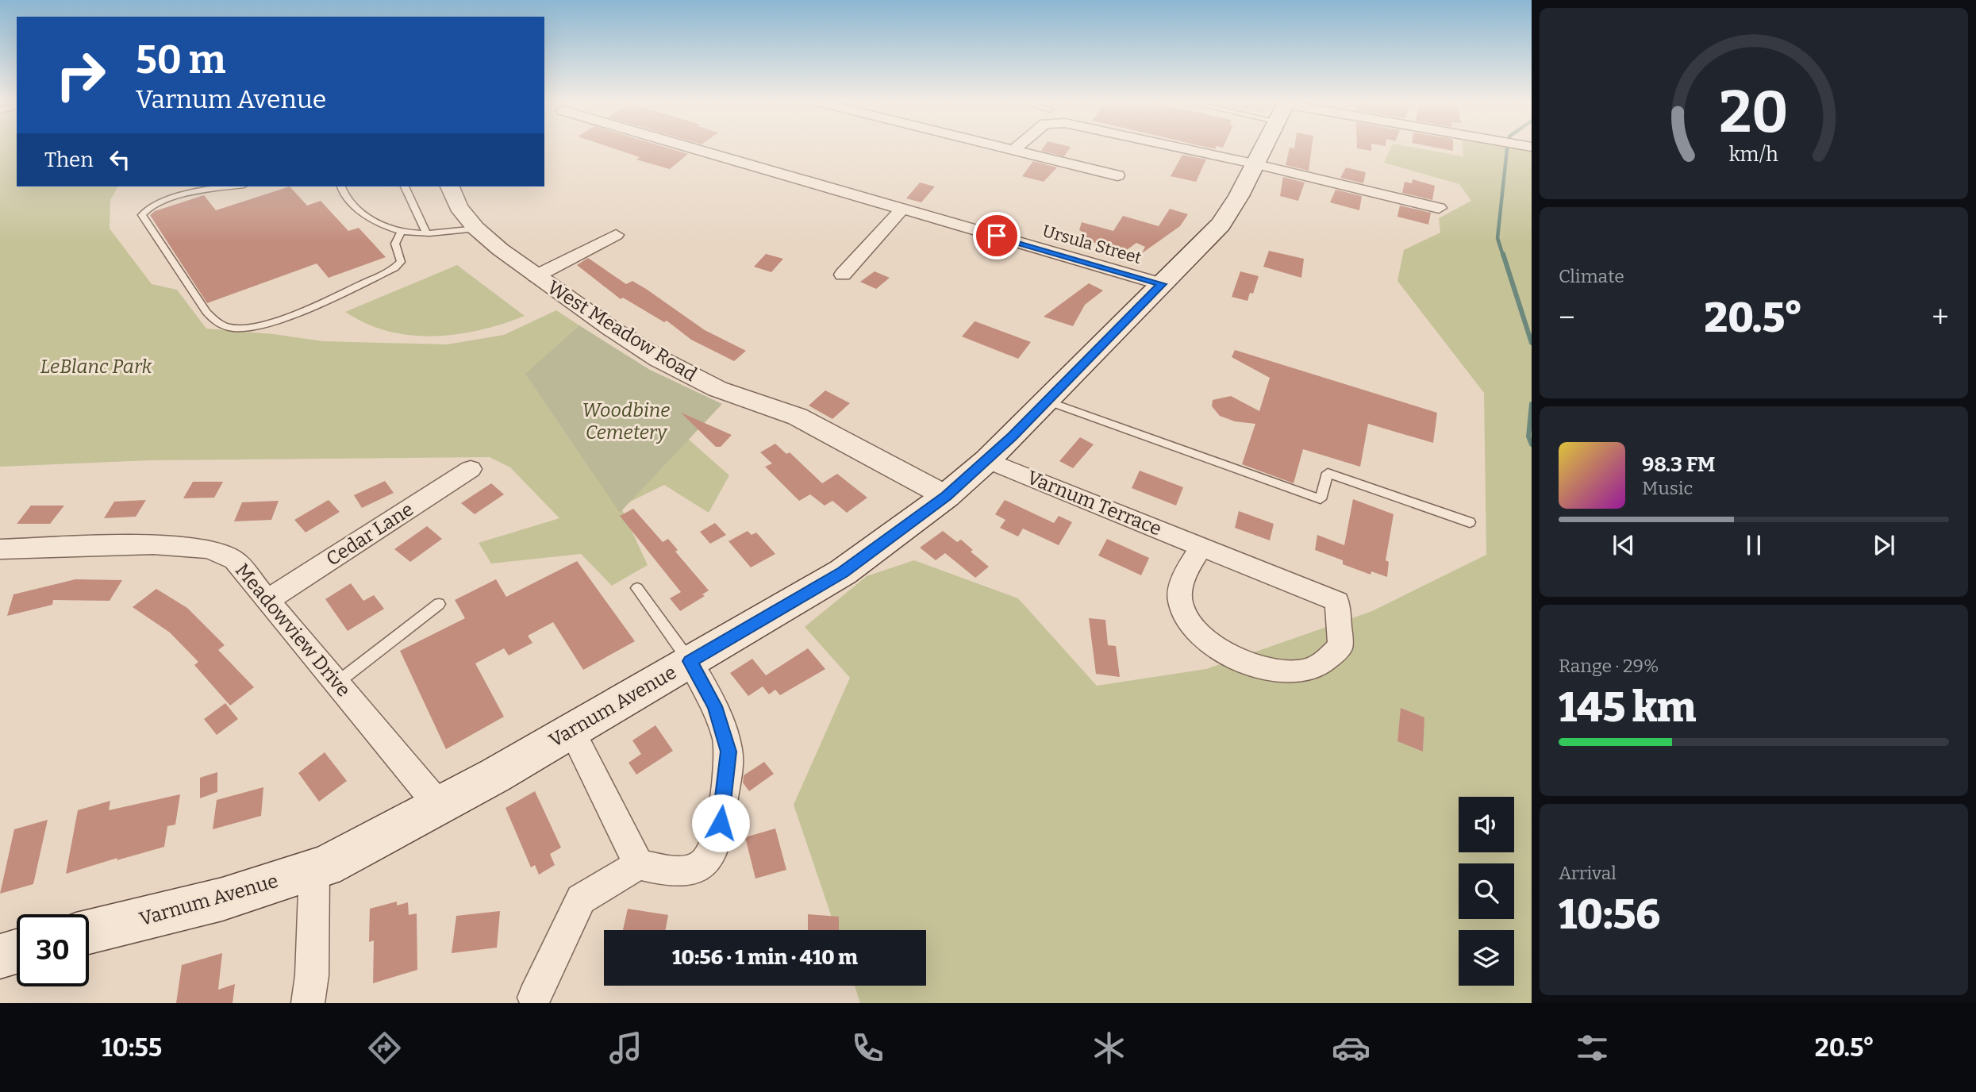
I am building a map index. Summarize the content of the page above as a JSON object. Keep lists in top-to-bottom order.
{
  "streets": {
    "main road": ["Varnum Avenue"],
    "street": [
      "Ursula Street",
      "West Meadow Road",
      "Varnum Terrace",
      "Cedar Lane",
      "Meadowview Drive"
    ]
  },
  "crossings": [
    ["Ursula Street", "Varnum Avenue"],
    ["West Meadow Road", "Varnum Avenue"],
    ["Varnum Terrace", "Varnum Avenue"],
    ["Cedar Lane", "Meadowview Drive"],
    ["Meadowview Drive", "Varnum Avenue"]
  ],
  "parks": ["LeBlanc Park", "Woodbine Cemetery"],
  "page": {
    "turn": ["50 m", "Varnum Avenue"],
    "then": "Then",
    "tile": [
      "Climate",
      ["Range · 29%", "145 km"],
      ["Arrival", "10:56"]
    ],
    "heat": ["−", "20.5°", "+"],
    "song": ["98.3 FM", "Music"],
    "limit": "30",
    "trip": "10:56 · 1 min · 410 m",
    "tabs": ["10:55", "20.5°"],
    "gauge": ["20", "km/h"]
  }
}
